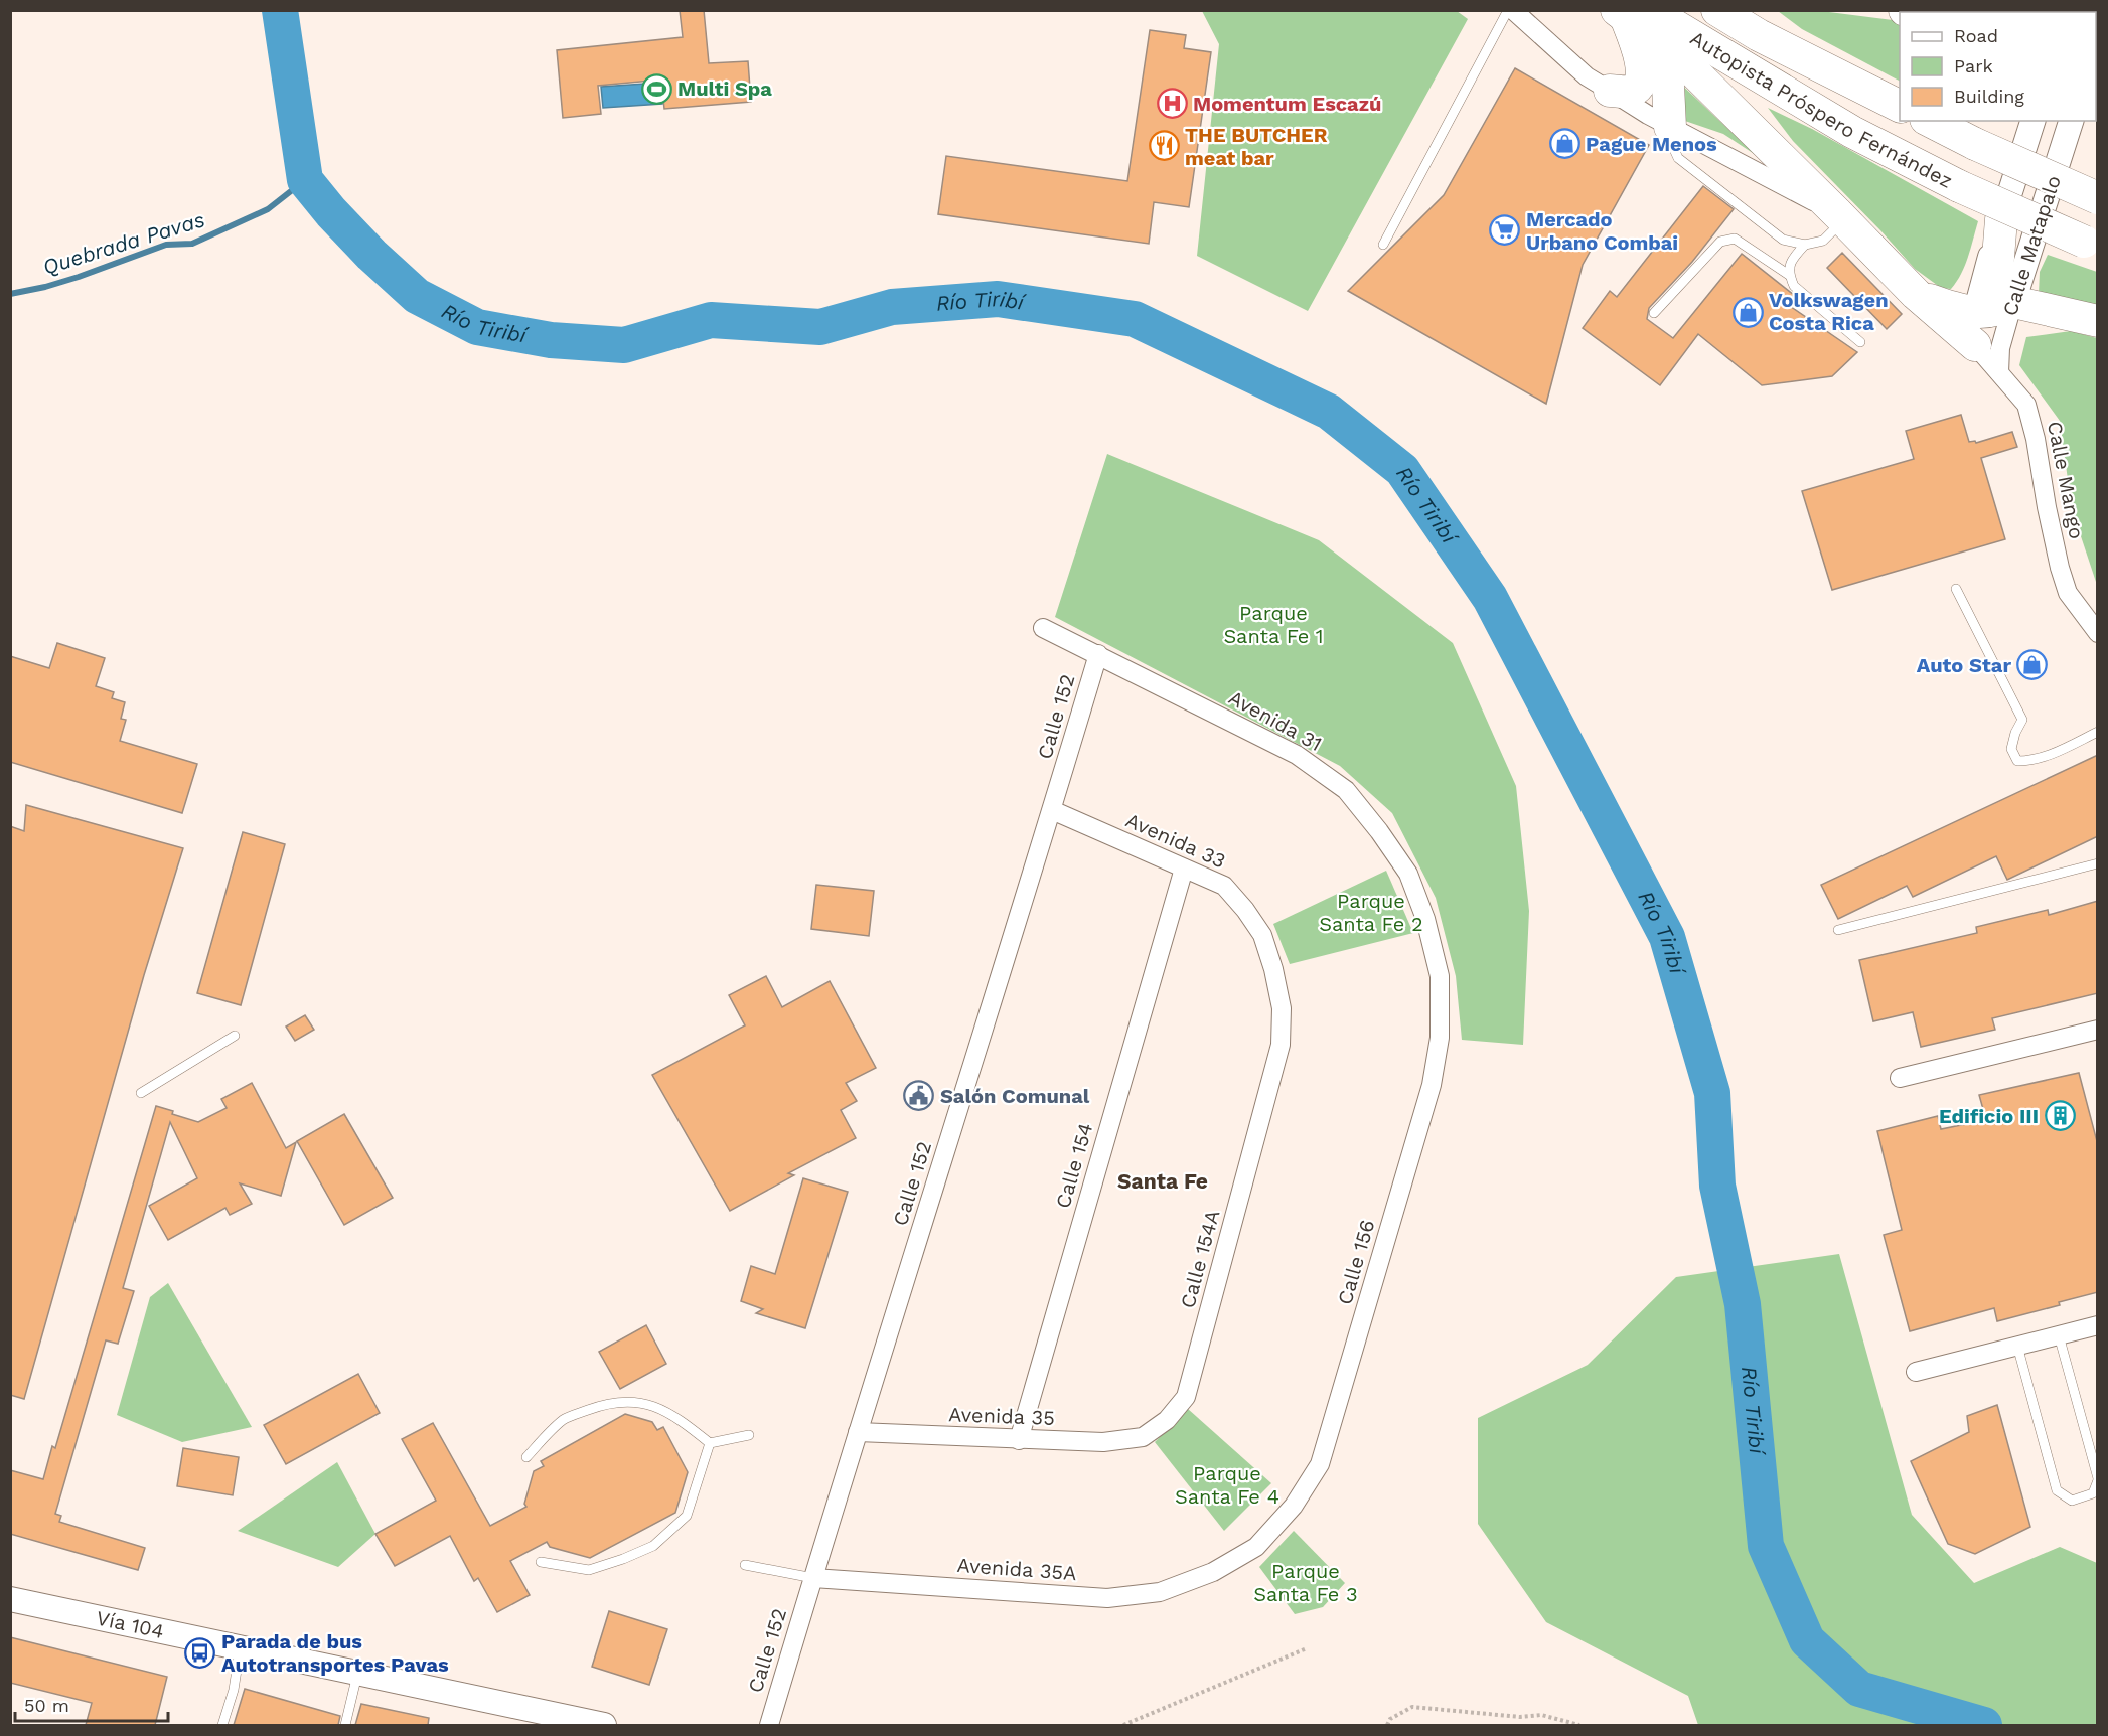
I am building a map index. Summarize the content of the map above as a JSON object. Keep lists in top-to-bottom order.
{
  "streets": {
    "highway": ["Autopista Próspero Fernández"],
    "main road": ["Calle Matapalo", "Vía 104"],
    "street": [
      "Calle Mango",
      "Calle 152",
      "Avenida 31",
      "Avenida 33",
      "Calle 154",
      "Calle 154A",
      "Calle 156",
      "Avenida 35",
      "Avenida 35A"
    ]
  },
  "crossings": [
    ["Calle Matapalo", "Calle Mango"],
    ["Calle 152", "Avenida 31"],
    ["Calle 152", "Avenida 33"],
    ["Calle 152", "Avenida 35"],
    ["Calle 152", "Avenida 35A"],
    ["Avenida 31", "Calle 156"],
    ["Avenida 33", "Calle 154"],
    ["Avenida 33", "Calle 154A"],
    ["Calle 154", "Avenida 35"],
    ["Calle 154A", "Avenida 35"],
    ["Calle 156", "Avenida 35A"]
  ],
  "districts": ["Santa Fe"],
  "water": ["Quebrada Pavas", "Río Tiribí"],
  "parks": [
    "Parque Santa Fe 1",
    "Parque Santa Fe 2",
    "Parque Santa Fe 4",
    "Parque Santa Fe 3"
  ],
  "places": {
    "sports": ["Multi Spa"],
    "hospital": ["Momentum Escazú"],
    "shop": ["Pague Menos", "Volkswagen Costa Rica", "Auto Star"],
    "restaurant": ["THE BUTCHER meat bar"],
    "supermarket": ["Mercado Urbano Combai"],
    "public building": ["Salón Comunal"],
    "building": ["Edificio III"],
    "bus stop": ["Parada de bus Autotransportes Pavas"]
  },
  "legend": ["Road", "Park", "Building"],
  "scale_bar": "50 m"
}
